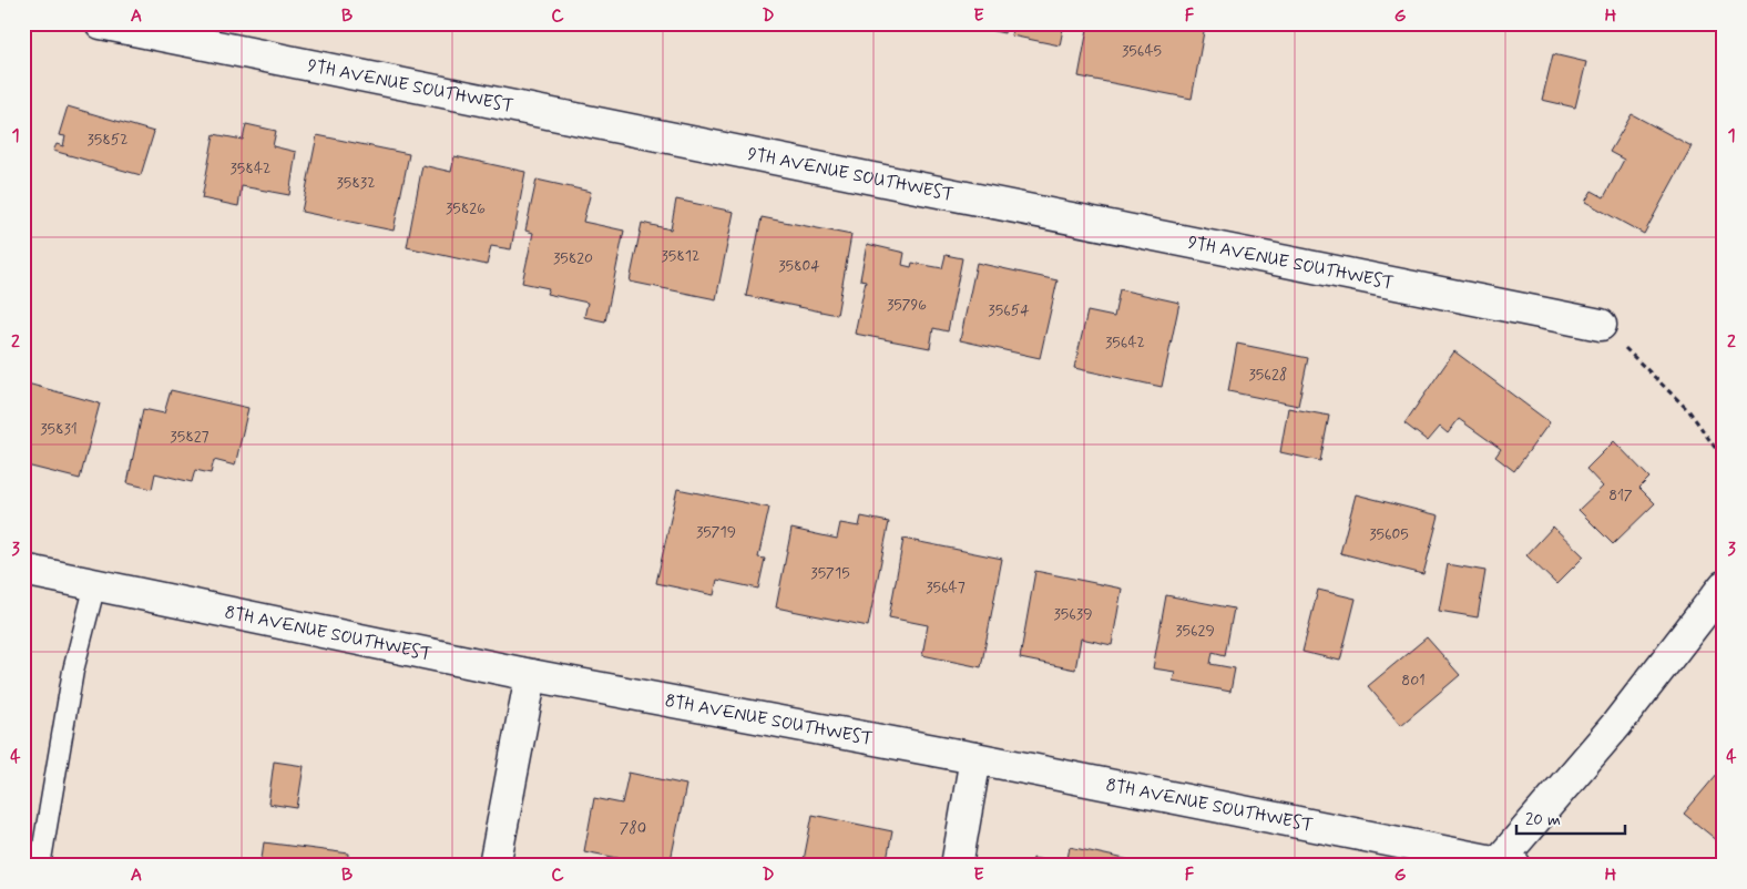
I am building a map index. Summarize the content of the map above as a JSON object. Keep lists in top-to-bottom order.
{
  "streets": {
    "street": ["9TH AVENUE SOUTHWEST", "8TH AVENUE SOUTHWEST"]
  },
  "house_numbers": [
    "35645",
    "35852",
    "35842",
    "35832",
    "35826",
    "35812",
    "35820",
    "35804",
    "35796",
    "35654",
    "35642",
    "35628",
    "35831",
    "35827",
    "817",
    "35719",
    "35605",
    "35715",
    "35647",
    "35639",
    "35629",
    "801",
    "780"
  ],
  "scale_bar": "20 m",
  "grid": {
    "columns": [
      "A",
      "B",
      "C",
      "D",
      "E",
      "F",
      "G",
      "H"
    ],
    "rows": [
      "1",
      "2",
      "3",
      "4"
    ]
  }
}
